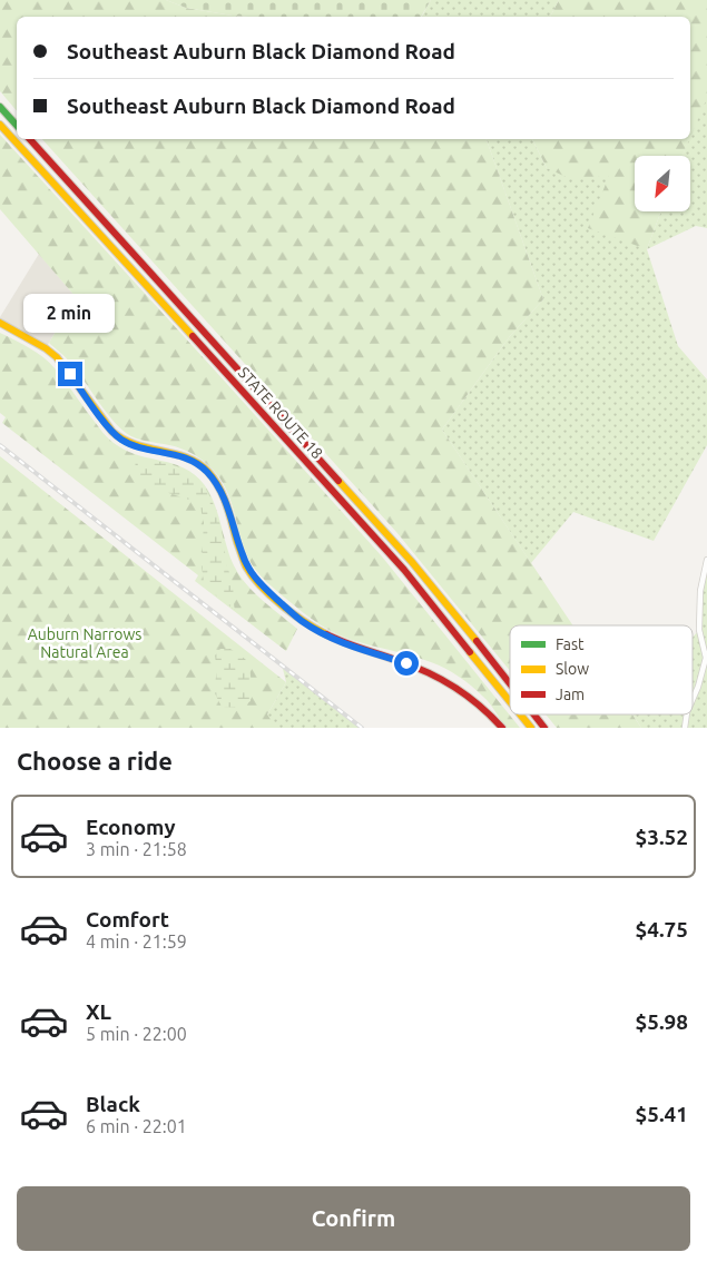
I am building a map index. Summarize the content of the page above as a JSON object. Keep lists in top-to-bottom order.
{
  "streets": {
    "main road": ["STATE ROUTE 18"]
  },
  "parks": ["Auburn Narrows Natural Area"],
  "legend": ["Fast", "Slow", "Jam"],
  "north": "bottom left",
  "page": {
    "banner": ["Southeast Auburn Black Diamond Road", "Southeast Auburn Black Diamond Road"],
    "bubble": "2 min",
    "heading": "Choose a ride",
    "list": [
      {
        "name": "Economy",
        "note": "3 min · 21:58",
        "value": "$3.52"
      },
      {
        "name": "Comfort",
        "note": "4 min · 21:59",
        "value": "$4.75"
      },
      {
        "name": "XL",
        "note": "5 min · 22:00",
        "value": "$5.98"
      },
      {
        "name": "Black",
        "note": "6 min · 22:01",
        "value": "$5.41"
      }
    ],
    "buttons": "Confirm"
  }
}
